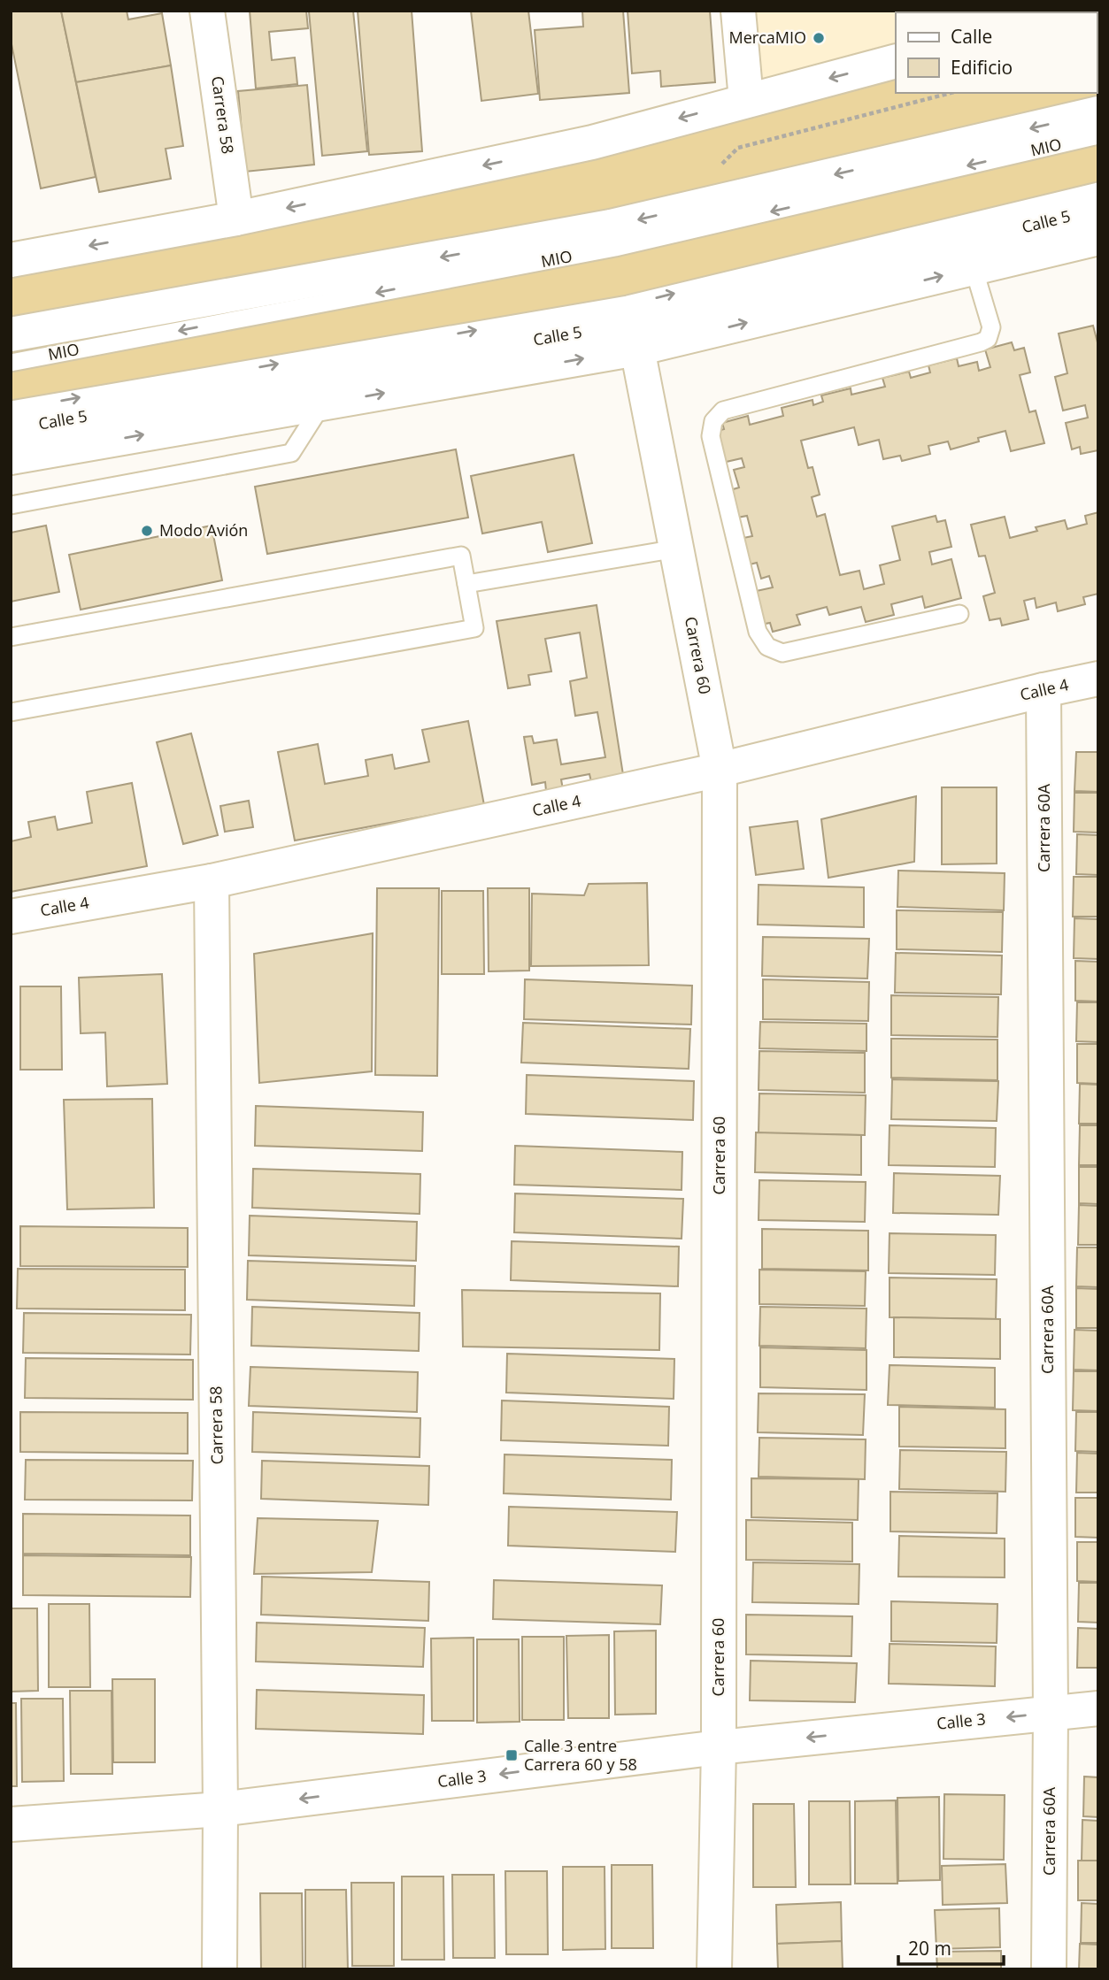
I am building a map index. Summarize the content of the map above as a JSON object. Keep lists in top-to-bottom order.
{
  "streets": {
    "street": [
      "Carrera 58",
      "Calle 5",
      "Carrera 60",
      "Calle 4",
      "Carrera 60A",
      "Calle 3"
    ],
    "lane": ["MIO"]
  },
  "crossings": [
    ["Carrera 58", "Calle 4"],
    ["Carrera 58", "Calle 3"],
    ["Calle 5", "Carrera 60"],
    ["Carrera 60", "Calle 4"],
    ["Carrera 60", "Calle 3"],
    ["Calle 4", "Carrera 60A"],
    ["Carrera 60A", "Calle 3"]
  ],
  "one_way": ["Calle 3"],
  "places": {
    "other": ["MercaMIO", "Modo Avión"],
    "transit": ["Calle 3 entre Carrera 60 y 58"]
  },
  "legend": ["Calle", "Edificio"],
  "scale_bar": "20 m"
}
